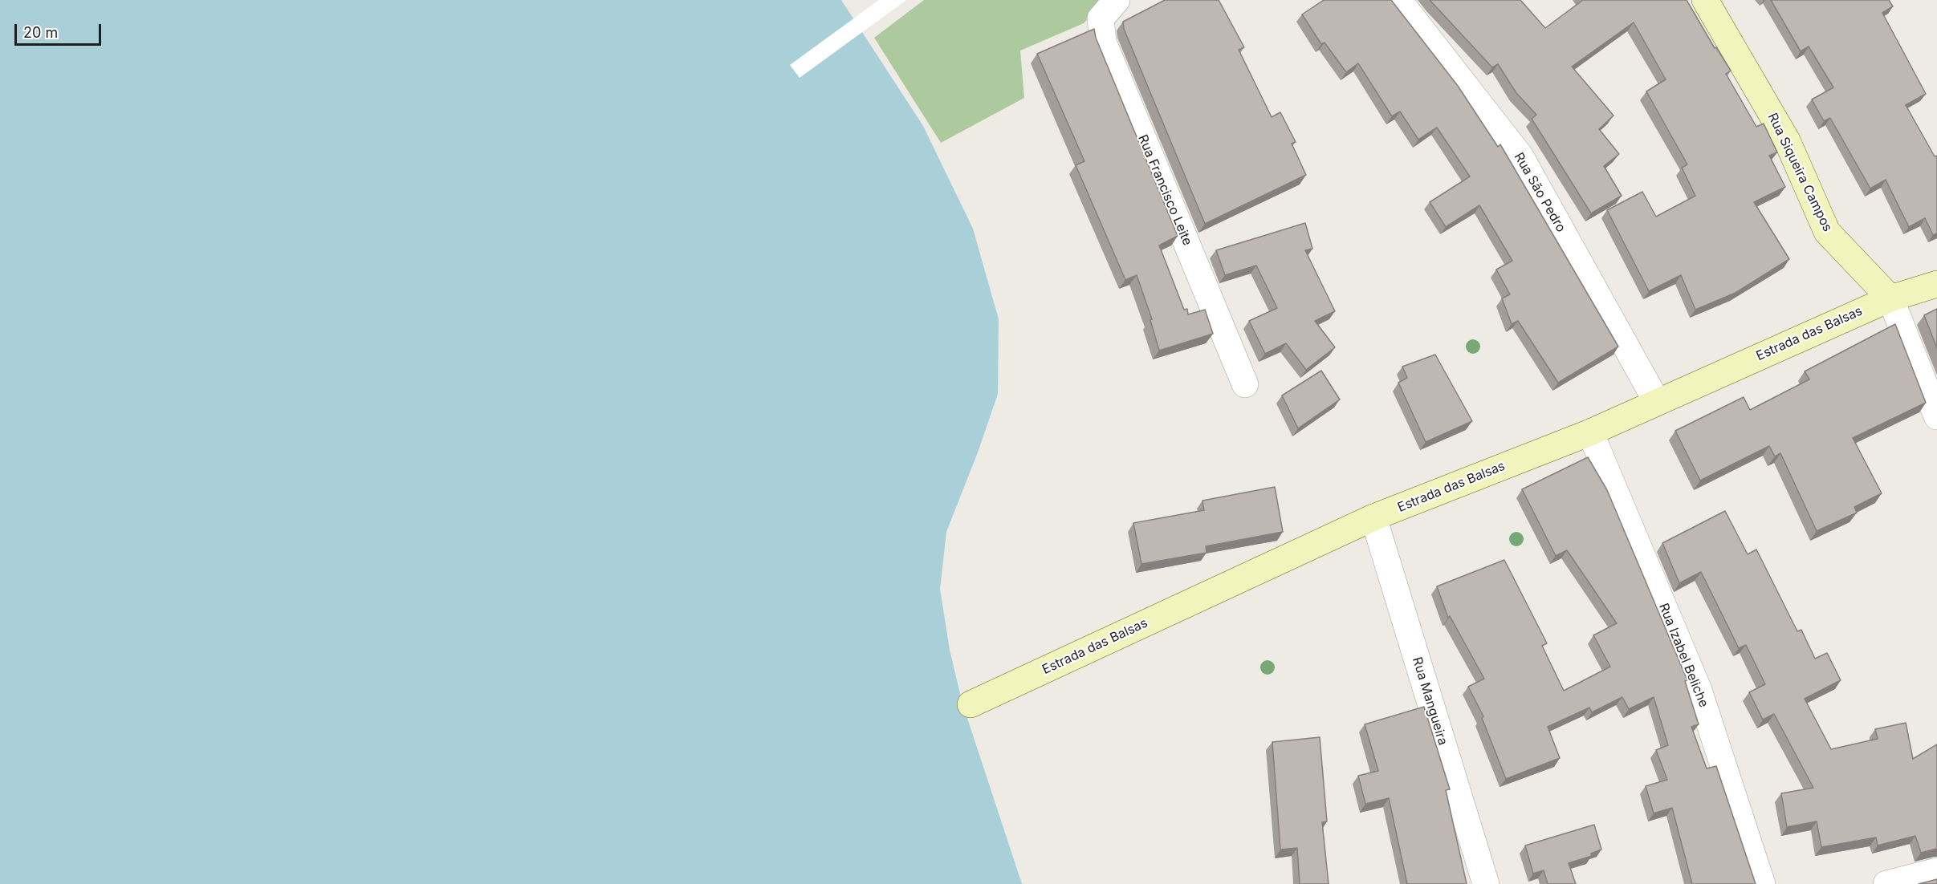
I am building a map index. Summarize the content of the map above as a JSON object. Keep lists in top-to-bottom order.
{
  "streets": {
    "street": [
      "Rua Siqueira Campos",
      "Rua Francisco Leite",
      "Rua São Pedro",
      "Estrada das Balsas",
      "Rua Izabel Beliche",
      "Rua Mangueira"
    ]
  },
  "crossings": [
    ["Rua Siqueira Campos", "Estrada das Balsas"],
    ["Rua São Pedro", "Estrada das Balsas"],
    ["Estrada das Balsas", "Rua Izabel Beliche"],
    ["Estrada das Balsas", "Rua Mangueira"]
  ],
  "scale_bar": "20 m"
}
